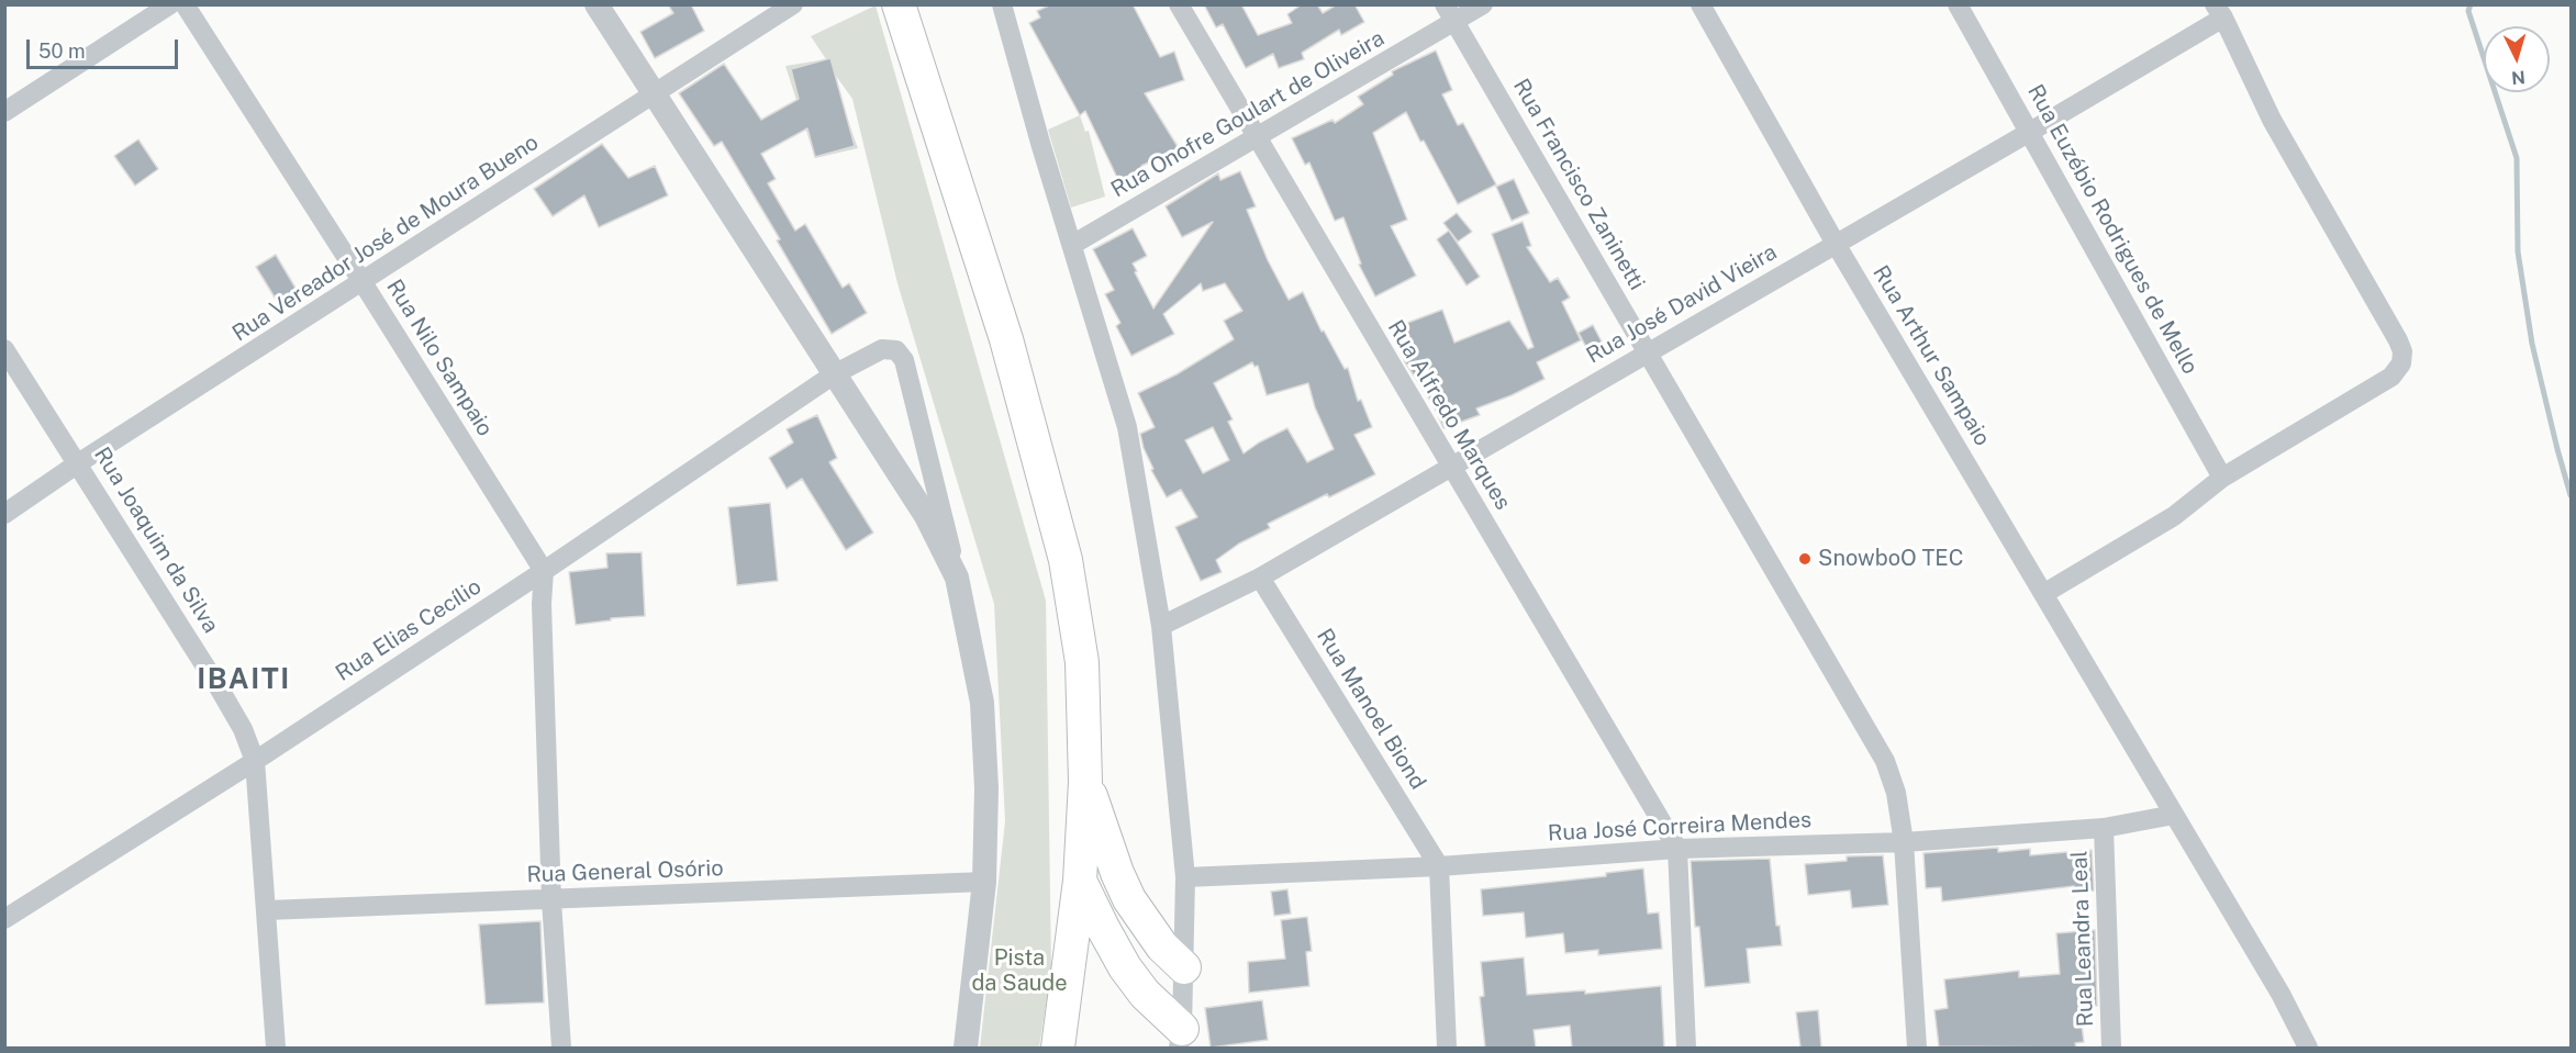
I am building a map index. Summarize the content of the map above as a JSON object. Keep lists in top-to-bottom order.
{
  "streets": {
    "street": [
      "Rua Onofre Goulart de Oliveira",
      "Rua Francisco Zaninetti",
      "Rua Euzébio Rodrigues de Mello",
      "Rua Vereador José de Moura Bueno",
      "Rua José David Vieira",
      "Rua Arthur Sampaio",
      "Rua Nilo Sampaio",
      "Rua Alfredo Marques",
      "Rua Joaquim da Silva",
      "Rua Elias Cecílio",
      "Rua Manoel Biond",
      "Rua José Correira Mendes",
      "Rua General Osório",
      "Rua Leandra Leal"
    ]
  },
  "crossings": [
    ["Rua Onofre Goulart de Oliveira", "Rua Francisco Zaninetti"],
    ["Rua Onofre Goulart de Oliveira", "Rua Alfredo Marques"],
    ["Rua Francisco Zaninetti", "Rua José David Vieira"],
    ["Rua Francisco Zaninetti", "Rua José Correira Mendes"],
    ["Rua Euzébio Rodrigues de Mello", "Rua José David Vieira"],
    ["Rua Vereador José de Moura Bueno", "Rua Nilo Sampaio"],
    ["Rua Vereador José de Moura Bueno", "Rua Joaquim da Silva"],
    ["Rua José David Vieira", "Rua Arthur Sampaio"],
    ["Rua José David Vieira", "Rua Alfredo Marques"],
    ["Rua José David Vieira", "Rua Manoel Biond"],
    ["Rua Arthur Sampaio", "Rua José Correira Mendes"],
    ["Rua Nilo Sampaio", "Rua Elias Cecílio"],
    ["Rua Alfredo Marques", "Rua José Correira Mendes"],
    ["Rua Joaquim da Silva", "Rua Elias Cecílio"],
    ["Rua Joaquim da Silva", "Rua General Osório"],
    ["Rua Manoel Biond", "Rua José Correira Mendes"],
    ["Rua José Correira Mendes", "Rua Leandra Leal"]
  ],
  "districts": ["IBAITI"],
  "parks": ["Pista da Saude"],
  "places": ["SnowboO TEC"],
  "scale_bar": "50 m",
  "north": "bottom"
}
